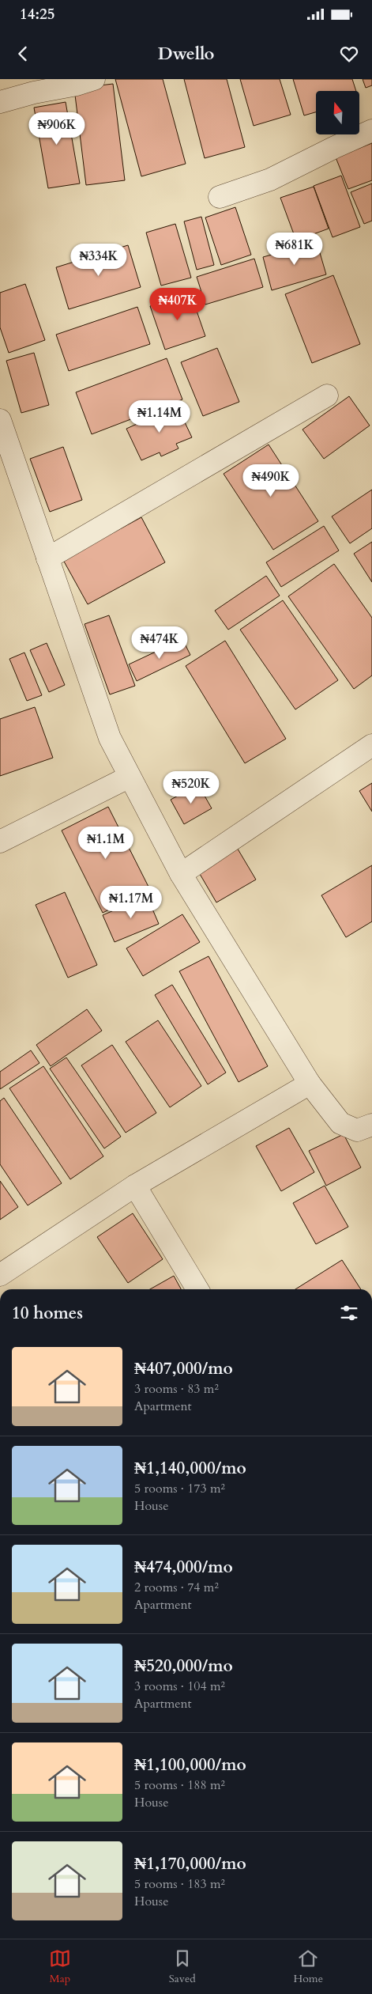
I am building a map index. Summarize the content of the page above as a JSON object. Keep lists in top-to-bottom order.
{
  "north": "top",
  "page": {
    "status": "14:25",
    "header": "Dwello",
    "price": [
      "₦906K",
      "₦681K",
      "₦334K",
      "₦407K",
      "₦1.14M",
      "₦490K",
      "₦474K",
      "₦520K",
      "₦1.1M",
      "₦1.17M"
    ],
    "heading": "10 homes",
    "list": [
      {
        "name": "₦407,000/mo",
        "note": "3 rooms · 83 m² · Apartment"
      },
      {
        "name": "₦1,140,000/mo",
        "note": "5 rooms · 173 m² · House"
      },
      {
        "name": "₦474,000/mo",
        "note": "2 rooms · 74 m² · Apartment"
      },
      {
        "name": "₦520,000/mo",
        "note": "3 rooms · 104 m² · Apartment"
      },
      {
        "name": "₦1,100,000/mo",
        "note": "5 rooms · 188 m² · House"
      },
      {
        "name": "₦1,170,000/mo",
        "note": "5 rooms · 183 m² · House"
      }
    ],
    "tabs": ["Map", "Saved", "Home"]
  }
}
